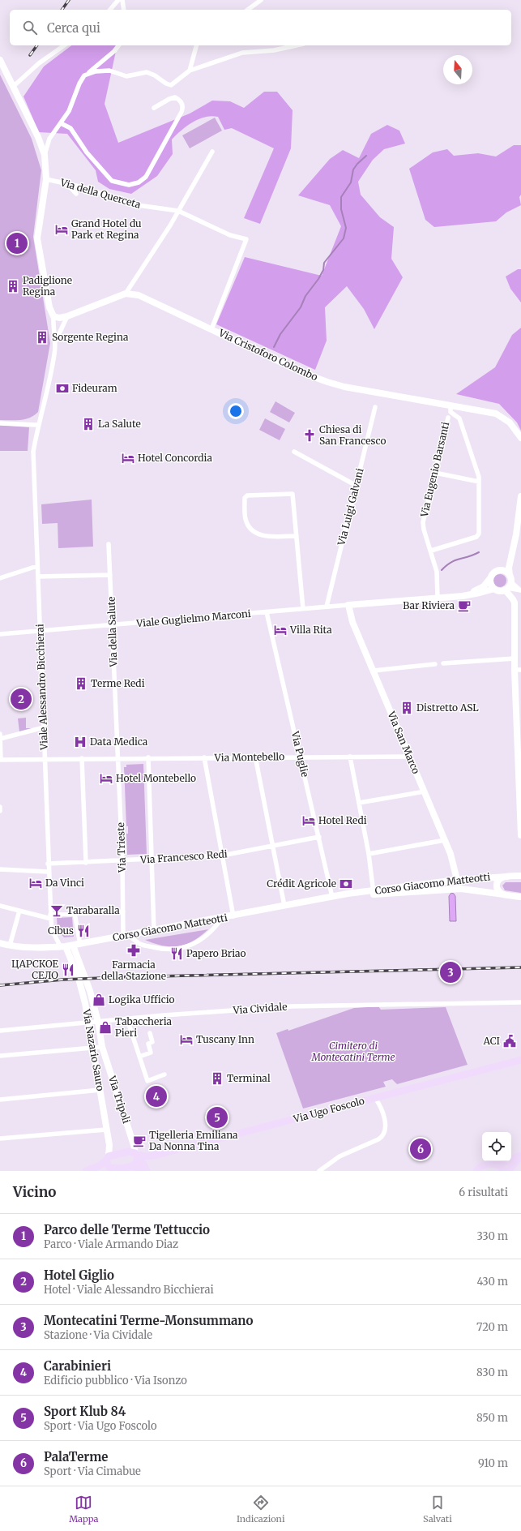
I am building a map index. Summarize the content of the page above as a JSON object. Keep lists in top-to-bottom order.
{
  "streets": {
    "main road": [
      "Via Cristoforo Colombo",
      "Via San Marco",
      "Corso Giacomo Matteotti",
      "Via Nazario Sauro",
      "Via Tripoli",
      "Via Ugo Foscolo"
    ],
    "street": [
      "Via della Querceta",
      "Via Eugenio Barsanti",
      "Via Luigi Galvani",
      "Viale Guglielmo Marconi",
      "Via della Salute",
      "Viale Alessandro Bicchierai",
      "Via Puglie",
      "Via Montebello",
      "Via Trieste",
      "Via Francesco Redi",
      "Via Cividale"
    ]
  },
  "crossings": [
    ["Via della Querceta", "Via Cristoforo Colombo"],
    ["Via Luigi Galvani", "Viale Guglielmo Marconi"],
    ["Viale Guglielmo Marconi", "Via della Salute"],
    ["Viale Guglielmo Marconi", "Viale Alessandro Bicchierai"],
    ["Viale Guglielmo Marconi", "Via San Marco"],
    ["Viale Guglielmo Marconi", "Via Puglie"],
    ["Via della Salute", "Via Montebello"],
    ["Via della Salute", "Via Trieste"],
    ["Viale Alessandro Bicchierai", "Via Montebello"],
    ["Viale Alessandro Bicchierai", "Via Francesco Redi"],
    ["Viale Alessandro Bicchierai", "Corso Giacomo Matteotti"],
    ["Viale Alessandro Bicchierai", "Via Nazario Sauro"],
    ["Via San Marco", "Via Montebello"],
    ["Via San Marco", "Corso Giacomo Matteotti"],
    ["Via Puglie", "Via Montebello"],
    ["Via Puglie", "Via Francesco Redi"],
    ["Via Puglie", "Corso Giacomo Matteotti"],
    ["Via Montebello", "Via Trieste"],
    ["Via Trieste", "Via Francesco Redi"],
    ["Via Trieste", "Corso Giacomo Matteotti"],
    ["Corso Giacomo Matteotti", "Via Nazario Sauro"],
    ["Via Cividale", "Via Nazario Sauro"],
    ["Via Nazario Sauro", "Via Tripoli"],
    ["Via Nazario Sauro", "Via Ugo Foscolo"],
    ["Via Tripoli", "Via Ugo Foscolo"]
  ],
  "parks": ["Cimitero di Montecatini Terme"],
  "places": {
    "hotel": [
      "Grand Hotel du Park et Regina",
      "Hotel Concordia",
      "Villa Rita",
      "Hotel Montebello",
      "Hotel Redi",
      "Da Vinci",
      "Tuscany Inn"
    ],
    "building": [
      "Padiglione Regina",
      "Sorgente Regina",
      "La Salute",
      "Terme Redi",
      "Distretto ASL",
      "Terminal"
    ],
    "bank": ["Fideuram", "Crédit Agricole"],
    "church": ["Chiesa di San Francesco"],
    "cafe": ["Bar Riviera", "Tigelleria Emiliana Da Nonna Tina"],
    "hospital": ["Data Medica"],
    "bar": ["Tarabaralla"],
    "restaurant": ["Cibus", "Papero Briao", "ЦАРСКОЕ СЕЛО"],
    "pharmacy": ["Farmacia della Stazione"],
    "shop": ["Logika Ufficio", "Tabaccheria Pieri"],
    "public building": ["ACI"]
  },
  "north": "top",
  "page": {
    "search": "Cerca qui",
    "pins": [
      "1",
      "2",
      "3",
      "4",
      "5",
      "6"
    ],
    "heading": ["Vicino", "6 risultati"],
    "list": [
      {
        "mark": "1",
        "name": "Parco delle Terme Tettuccio",
        "note": "Parco · Viale Armando Diaz",
        "value": "330 m"
      },
      {
        "mark": "2",
        "name": "Hotel Giglio",
        "note": "Hotel · Viale Alessandro Bicchierai",
        "value": "430 m"
      },
      {
        "mark": "3",
        "name": "Montecatini Terme-Monsummano",
        "note": "Stazione · Via Cividale",
        "value": "720 m"
      },
      {
        "mark": "4",
        "name": "Carabinieri",
        "note": "Edificio pubblico · Via Isonzo",
        "value": "830 m"
      },
      {
        "mark": "5",
        "name": "Sport Klub 84",
        "note": "Sport · Via Ugo Foscolo",
        "value": "850 m"
      },
      {
        "mark": "6",
        "name": "PalaTerme",
        "note": "Sport · Via Cimabue",
        "value": "910 m"
      }
    ],
    "nav": ["Mappa", "Indicazioni", "Salvati"]
  }
}
